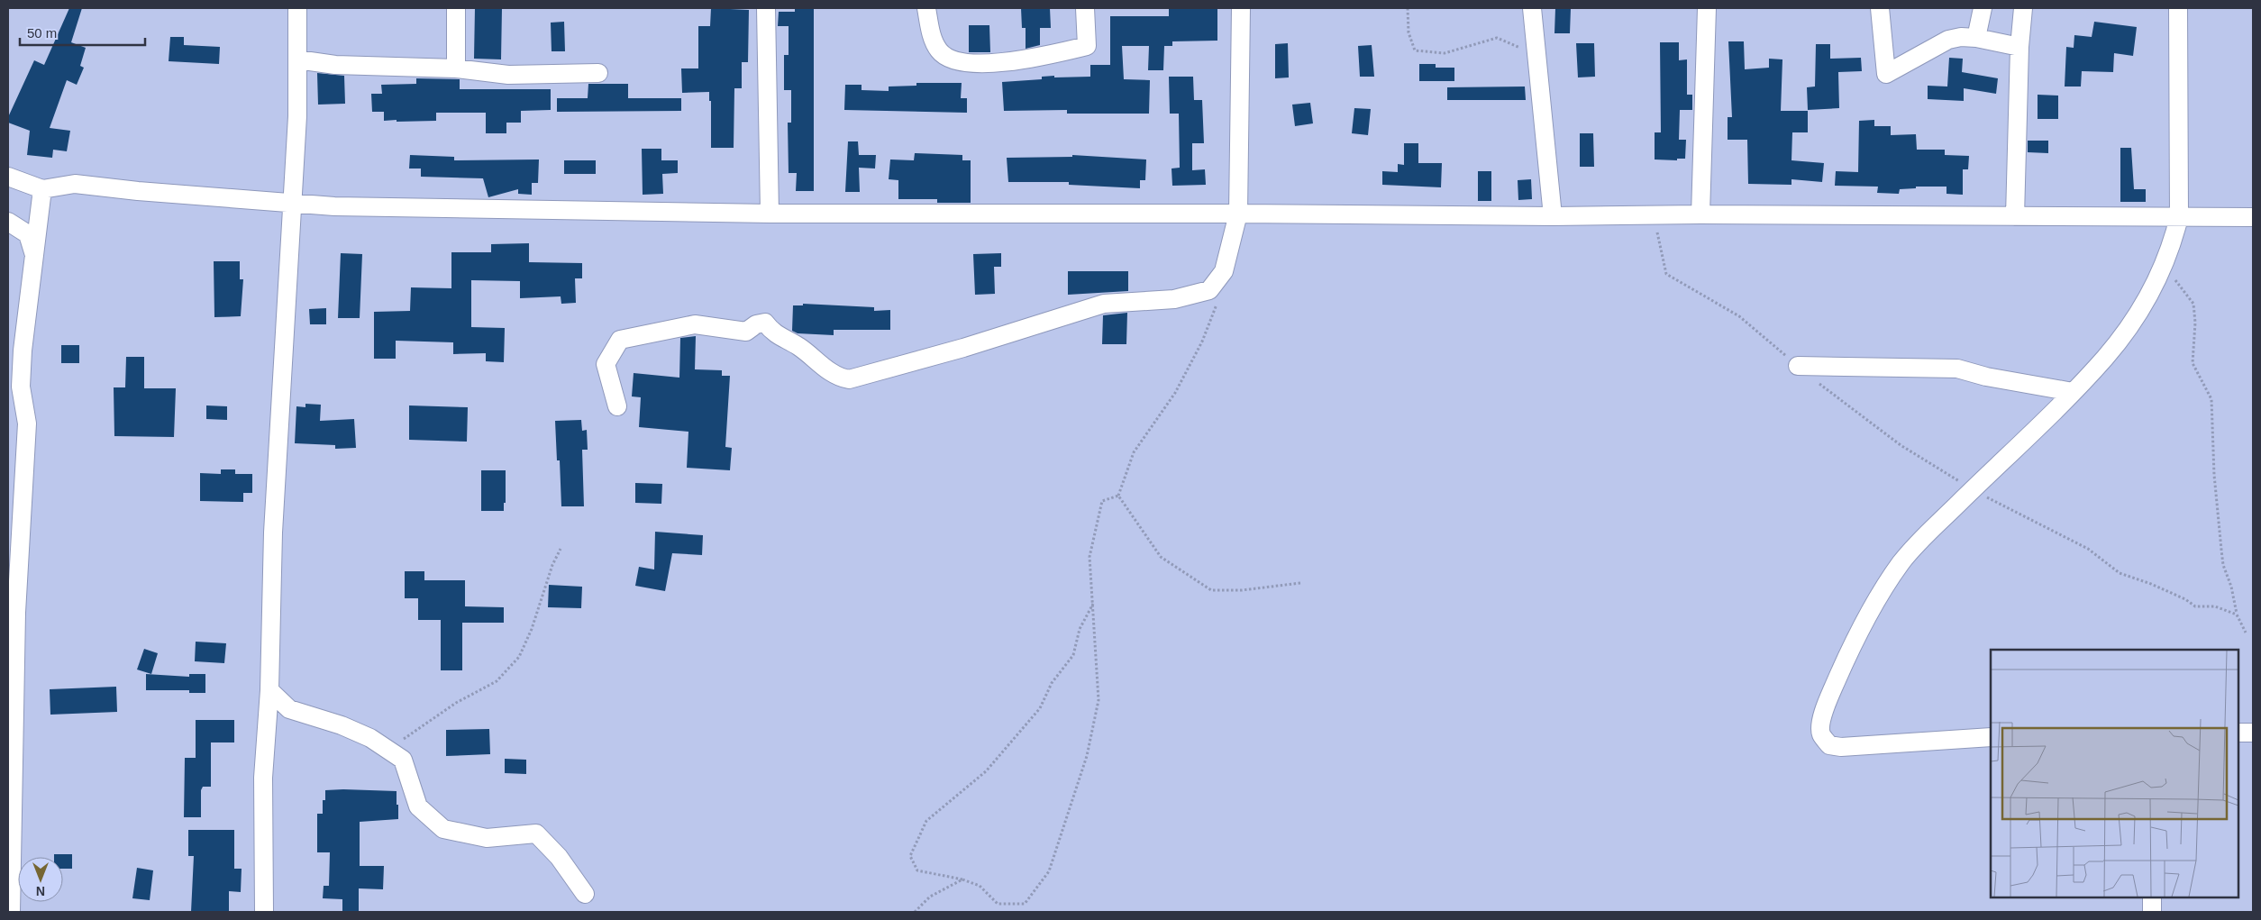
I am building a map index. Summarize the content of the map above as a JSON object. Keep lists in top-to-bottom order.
{
  "scale_bar": "50 m",
  "north": "bottom"
}
